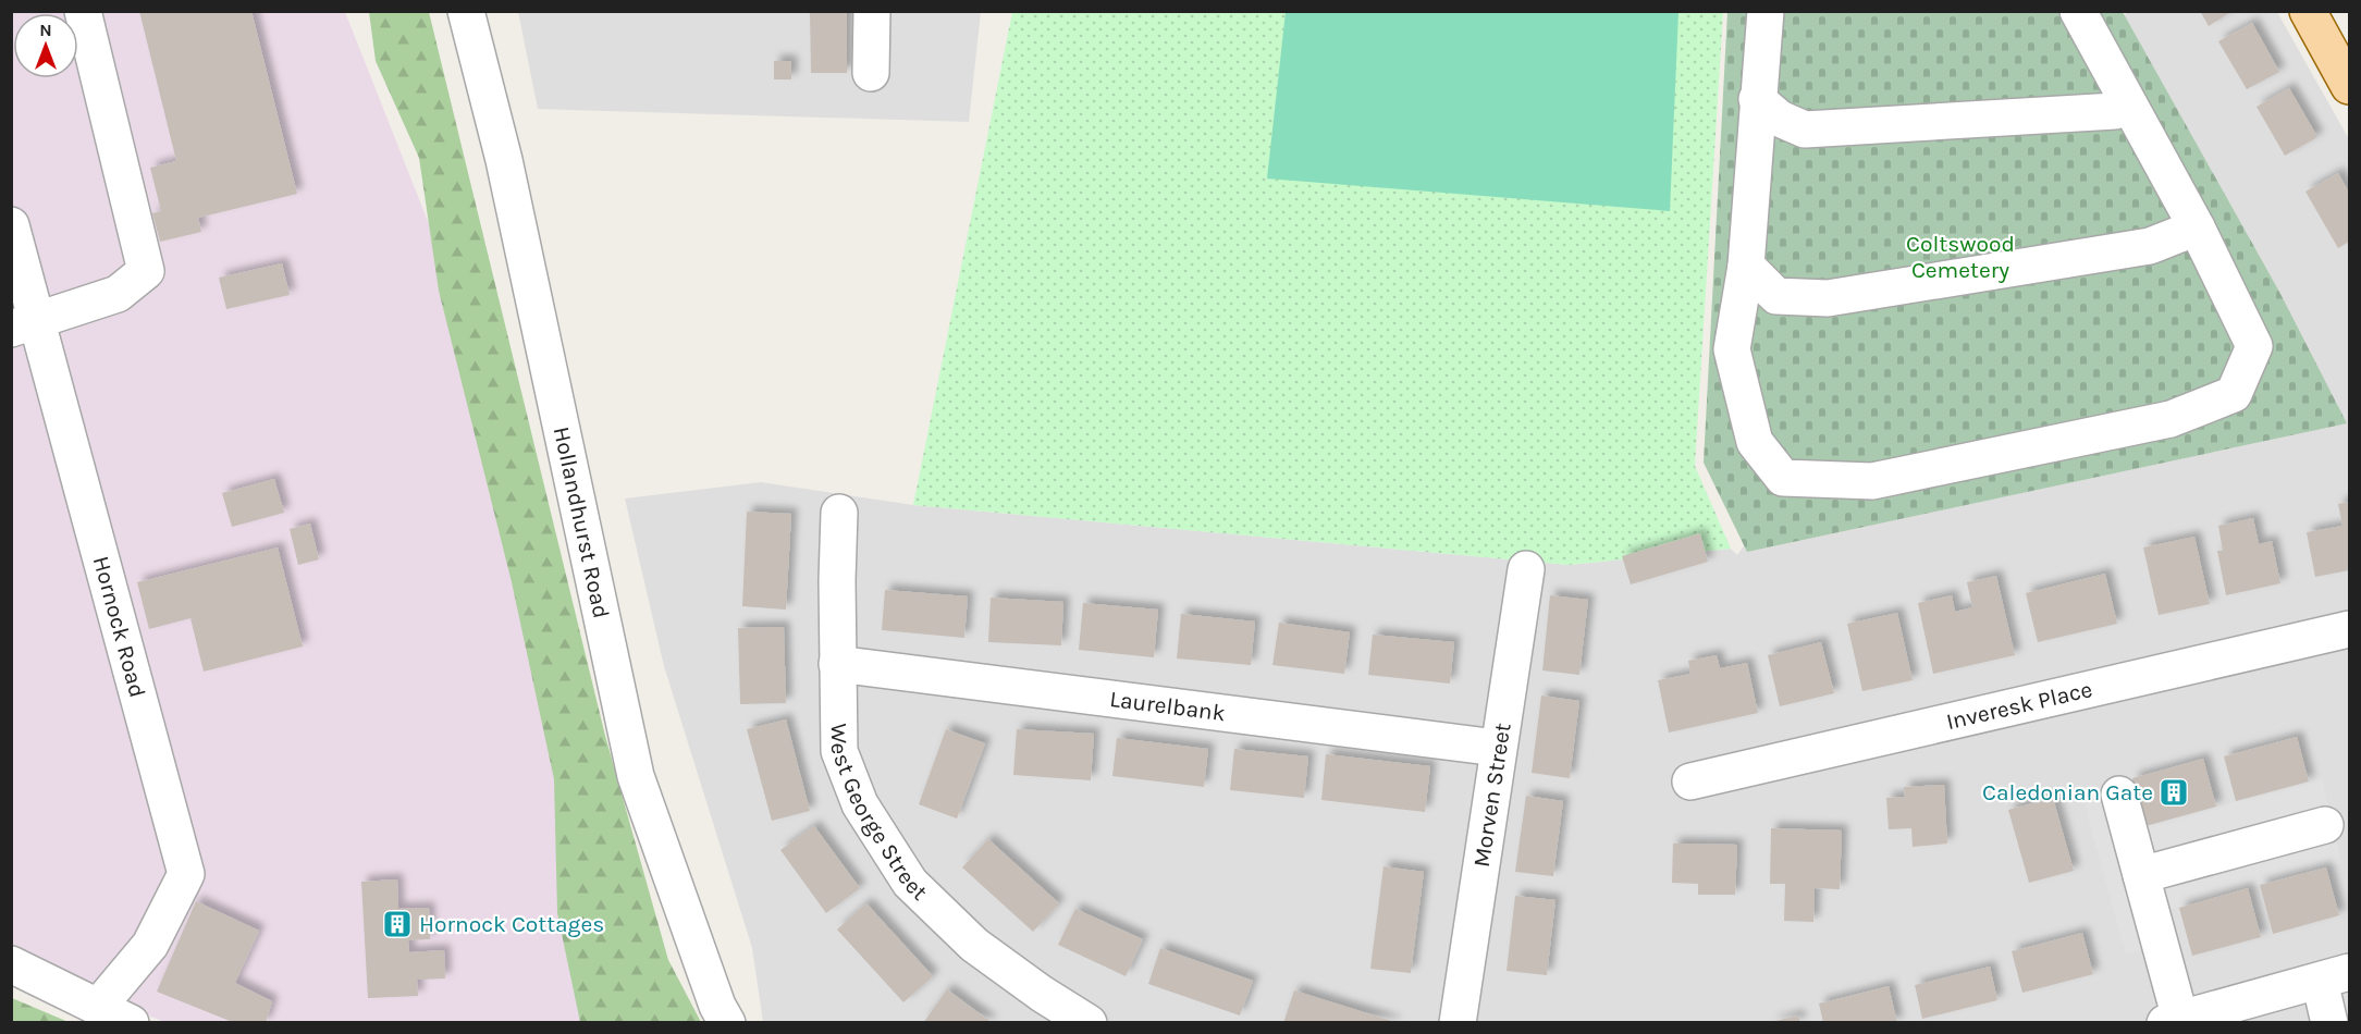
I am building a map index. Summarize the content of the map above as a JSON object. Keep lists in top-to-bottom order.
{
  "streets": {
    "street": [
      "Hollandhurst Road",
      "Hornock Road",
      "Inveresk Place",
      "Laurelbank",
      "Morven Street",
      "West George Street"
    ]
  },
  "crossings": [
    ["Laurelbank", "Morven Street"],
    ["Laurelbank", "West George Street"]
  ],
  "parks": ["Coltswood Cemetery"],
  "places": {
    "building": ["Caledonian Gate", "Hornock Cottages"]
  },
  "north": "top"
}
